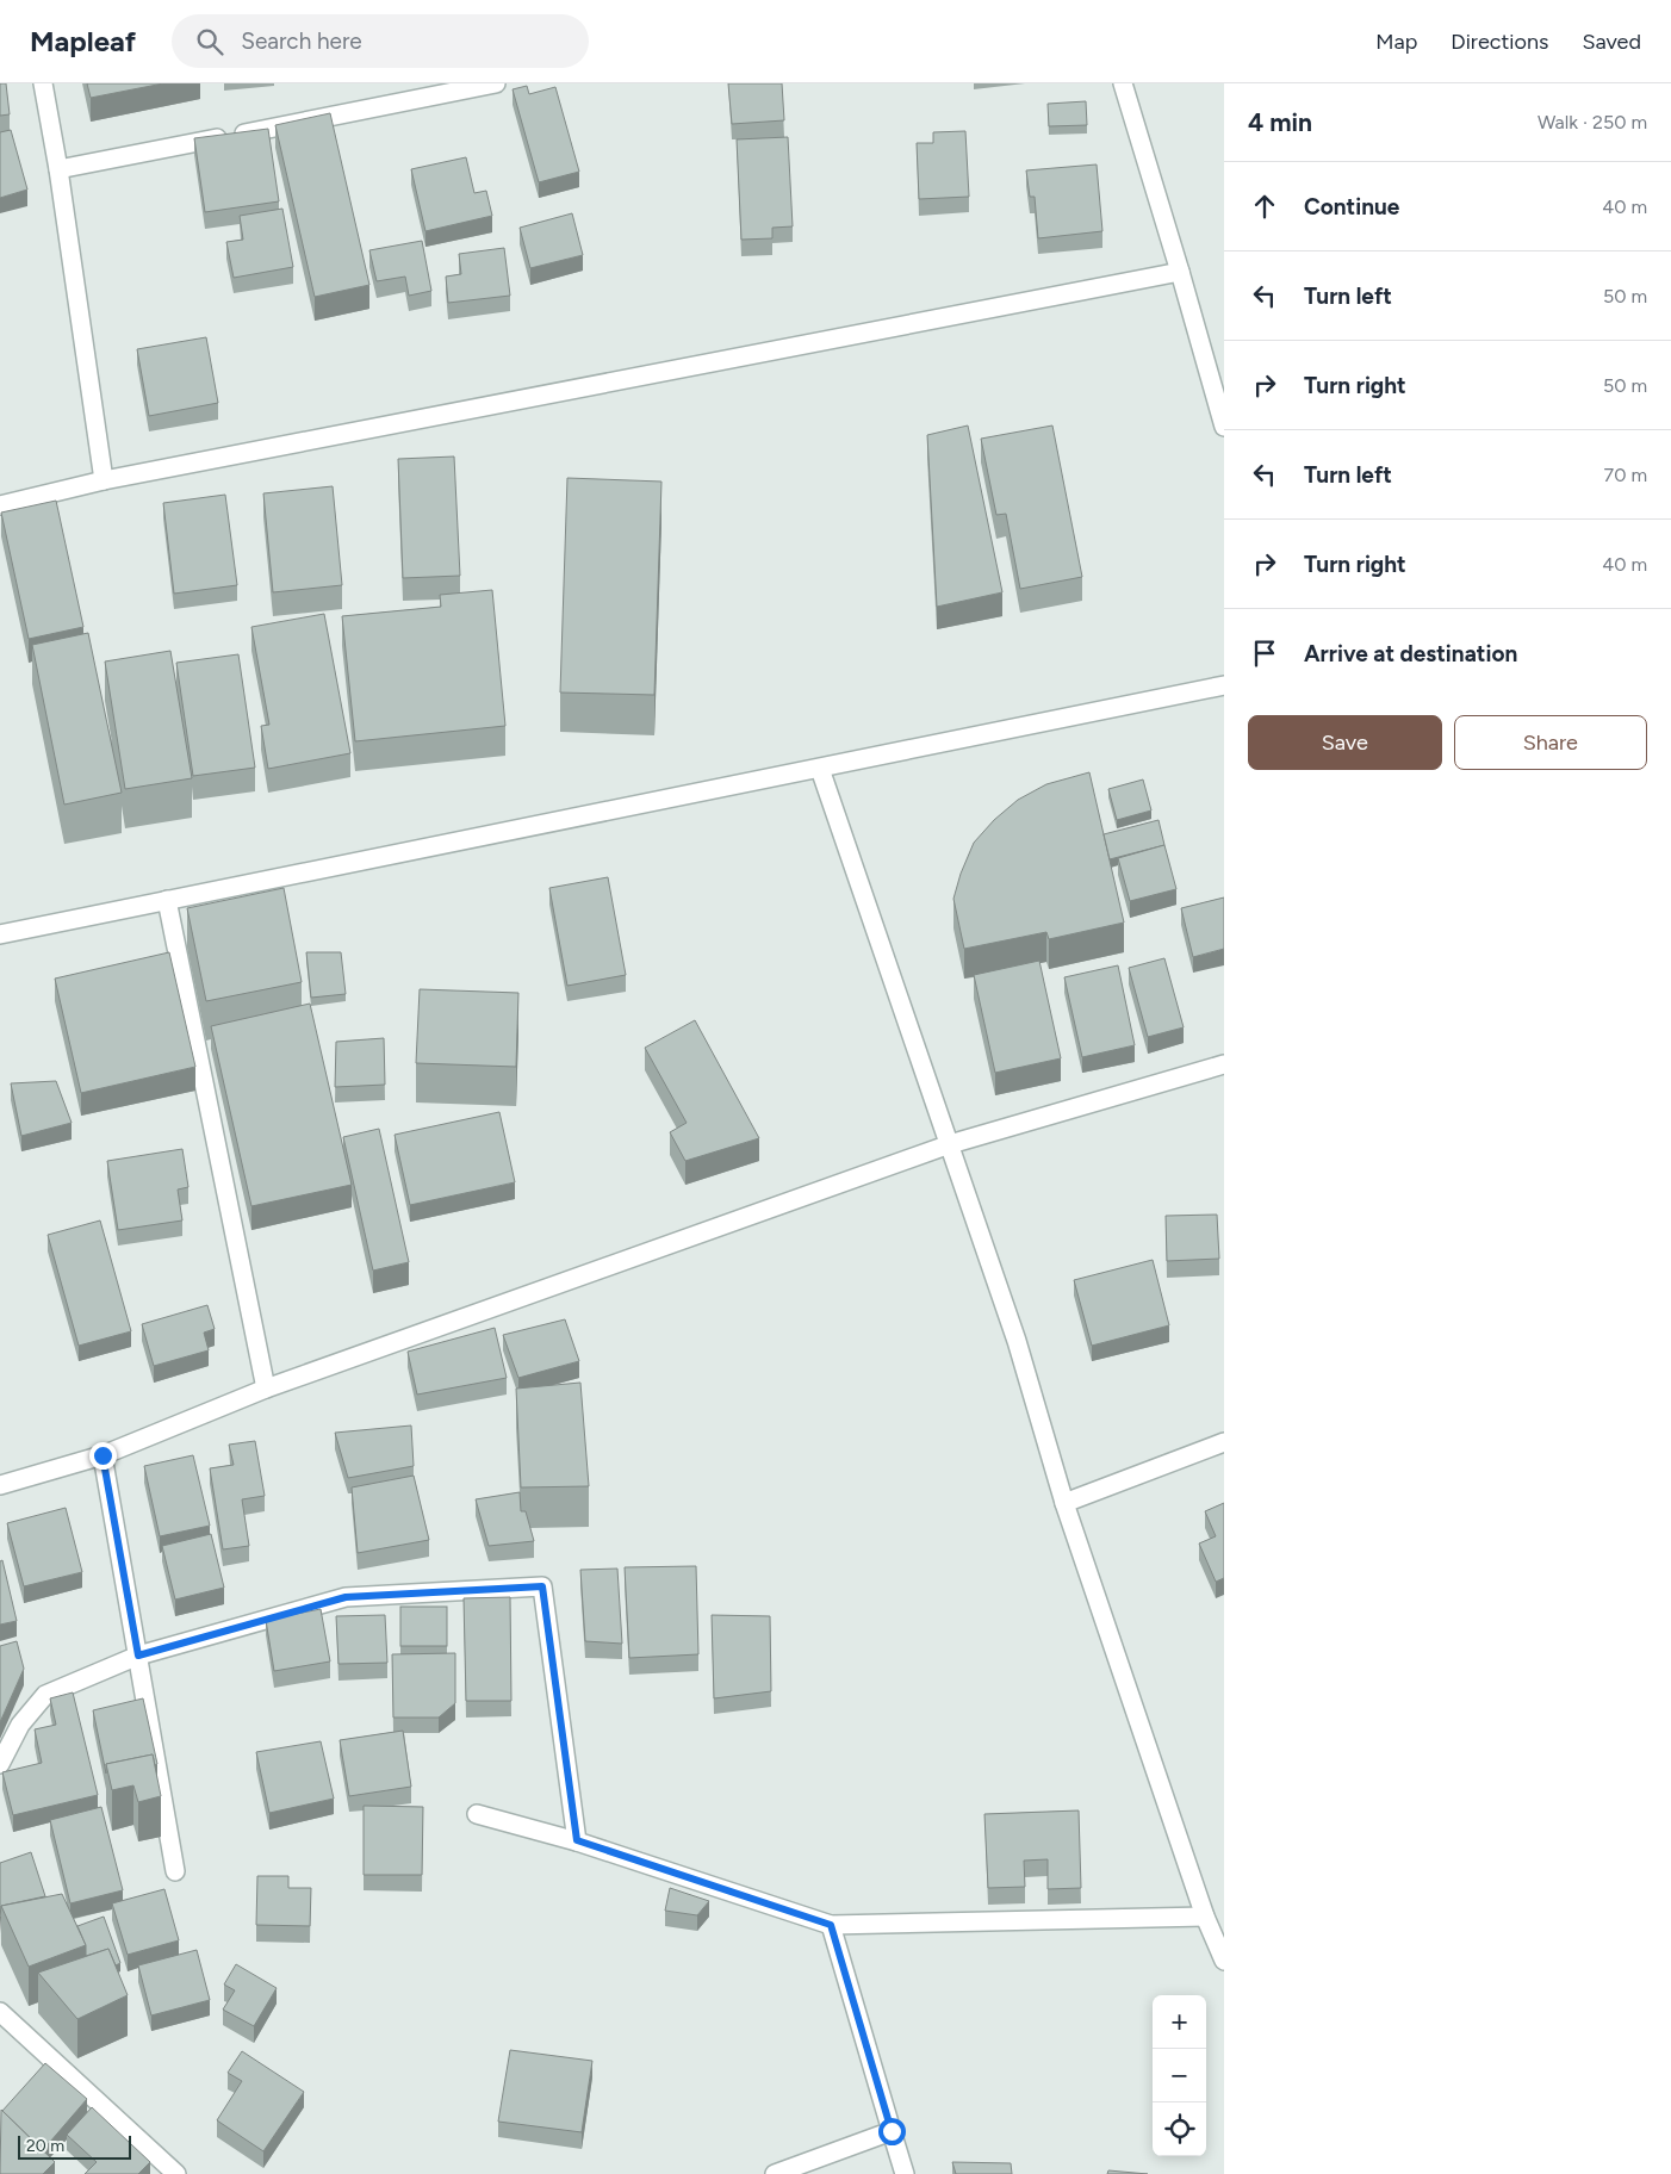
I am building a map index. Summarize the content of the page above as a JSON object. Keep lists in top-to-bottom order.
{
  "scale_bar": "20 m",
  "page": {
    "header": "Mapleaf",
    "search": "Search here",
    "nav": ["Map", "Directions", "Saved"],
    "heading": ["4 min", "Walk · 250 m"],
    "list": [
      ["Continue", "40 m"],
      ["Turn left", "50 m"],
      ["Turn right", "50 m"],
      ["Turn left", "70 m"],
      ["Turn right", "40 m"],
      "Arrive at destination"
    ],
    "buttons": ["Save", "Share"],
    "map_buttons": ["+", "−"],
    "scale": "20 m"
  }
}
